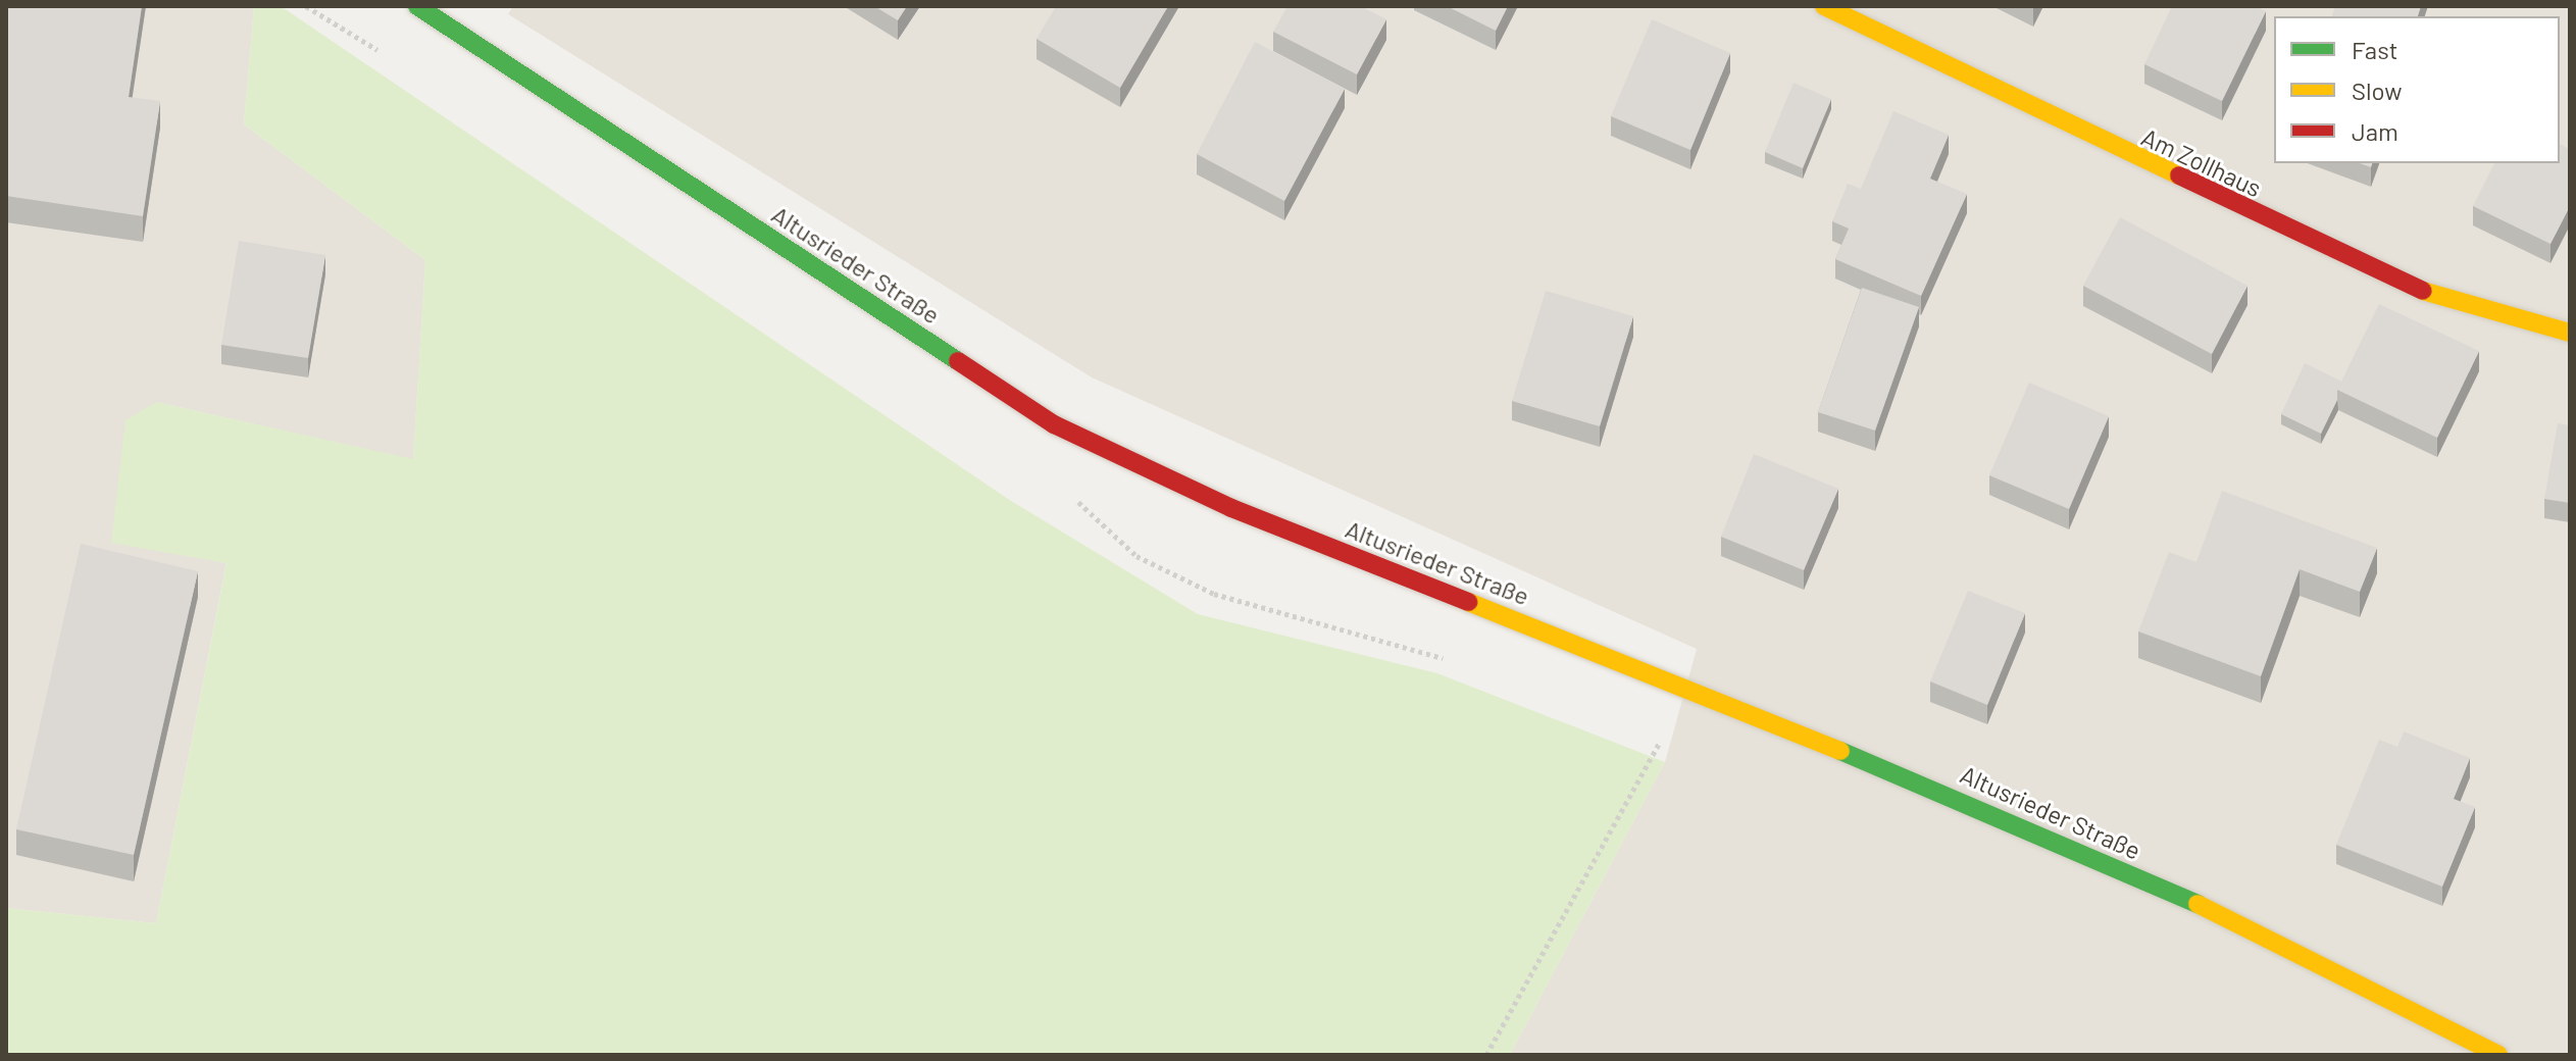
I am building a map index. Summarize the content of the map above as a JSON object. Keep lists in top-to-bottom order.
{
  "streets": {
    "main road": ["Am Zollhaus", "Altusrieder Straße"]
  },
  "legend": ["Fast", "Slow", "Jam"]
}
